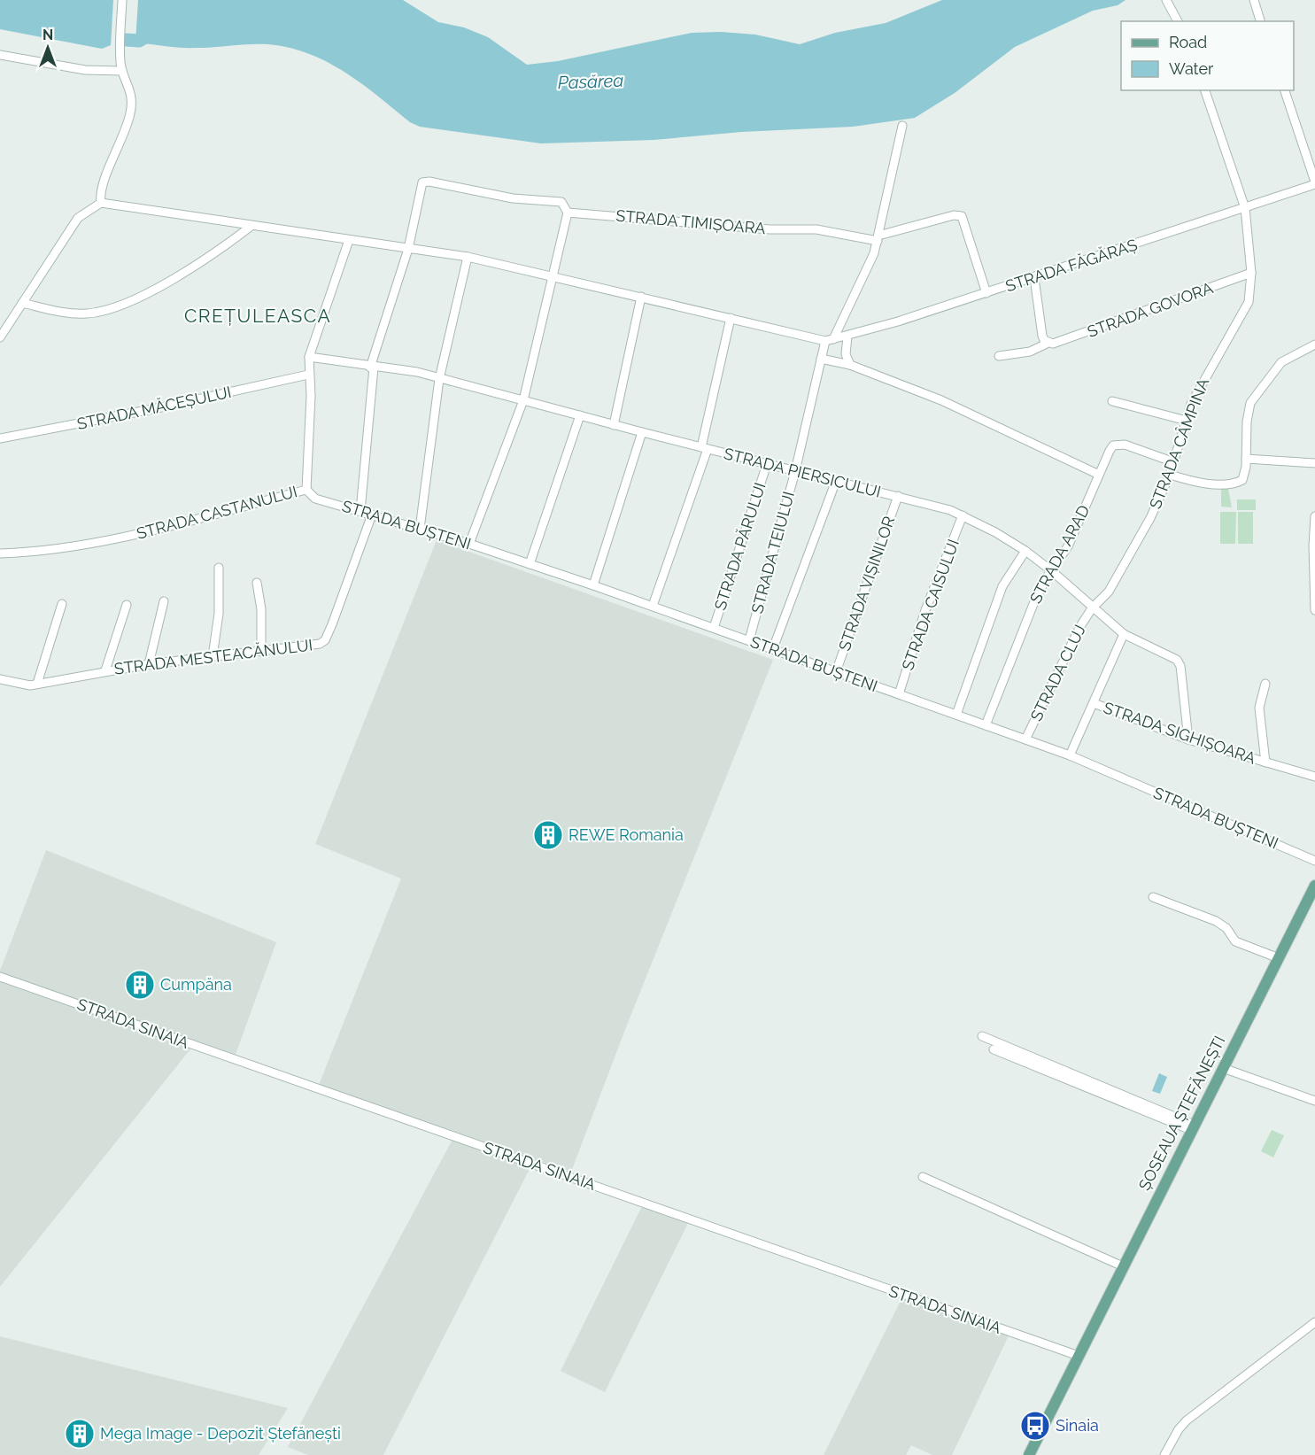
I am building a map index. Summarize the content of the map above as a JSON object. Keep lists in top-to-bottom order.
{
  "streets": {
    "main road": ["ȘOSEAUA ȘTEFĂNEȘTI"],
    "street": [
      "STRADA TIMIȘOARA",
      "STRADA FĂGĂRAȘ",
      "STRADA GOVORA",
      "STRADA MĂCEȘULUI",
      "STRADA CÂMPINA",
      "STRADA PIERSICULUI",
      "STRADA CASTANULUI",
      "STRADA BUȘTENI",
      "STRADA PĂRULUI",
      "STRADA TEIULUI",
      "STRADA ARAD",
      "STRADA VIȘINILOR",
      "STRADA CAISULUI",
      "STRADA MESTEACĂNULUI",
      "STRADA CLUJ",
      "STRADA SIGHIȘOARA",
      "STRADA SINAIA"
    ]
  },
  "crossings": [
    ["STRADA TIMIȘOARA", "STRADA FĂGĂRAȘ"],
    ["STRADA TIMIȘOARA", "STRADA TEIULUI"],
    ["STRADA FĂGĂRAȘ", "STRADA CÂMPINA"],
    ["STRADA FĂGĂRAȘ", "STRADA TEIULUI"],
    ["STRADA GOVORA", "STRADA CÂMPINA"],
    ["STRADA MĂCEȘULUI", "STRADA CASTANULUI"],
    ["STRADA CÂMPINA", "STRADA PIERSICULUI"],
    ["STRADA CÂMPINA", "STRADA ARAD"],
    ["STRADA CÂMPINA", "STRADA CLUJ"],
    ["STRADA PIERSICULUI", "STRADA CASTANULUI"],
    ["STRADA PIERSICULUI", "STRADA PĂRULUI"],
    ["STRADA PIERSICULUI", "STRADA TEIULUI"],
    ["STRADA PIERSICULUI", "STRADA ARAD"],
    ["STRADA PIERSICULUI", "STRADA VIȘINILOR"],
    ["STRADA PIERSICULUI", "STRADA CAISULUI"],
    ["STRADA PIERSICULUI", "STRADA CLUJ"],
    ["STRADA PIERSICULUI", "STRADA SIGHIȘOARA"],
    ["STRADA CASTANULUI", "STRADA BUȘTENI"],
    ["STRADA BUȘTENI", "STRADA PĂRULUI"],
    ["STRADA BUȘTENI", "STRADA TEIULUI"],
    ["STRADA BUȘTENI", "STRADA ARAD"],
    ["STRADA BUȘTENI", "STRADA VIȘINILOR"],
    ["STRADA BUȘTENI", "STRADA CAISULUI"],
    ["STRADA BUȘTENI", "STRADA MESTEACĂNULUI"],
    ["STRADA BUȘTENI", "STRADA CLUJ"],
    ["STRADA BUȘTENI", "STRADA SIGHIȘOARA"],
    ["STRADA SINAIA", "ȘOSEAUA ȘTEFĂNEȘTI"]
  ],
  "districts": ["CREȚULEASCA"],
  "water": ["Pasărea"],
  "places": {
    "building": ["REWE Romania", "Cumpăna", "Mega Image - Depozit Ștefănești"],
    "bus stop": ["Sinaia"]
  },
  "legend": ["Road", "Water"],
  "north": "top"
}
